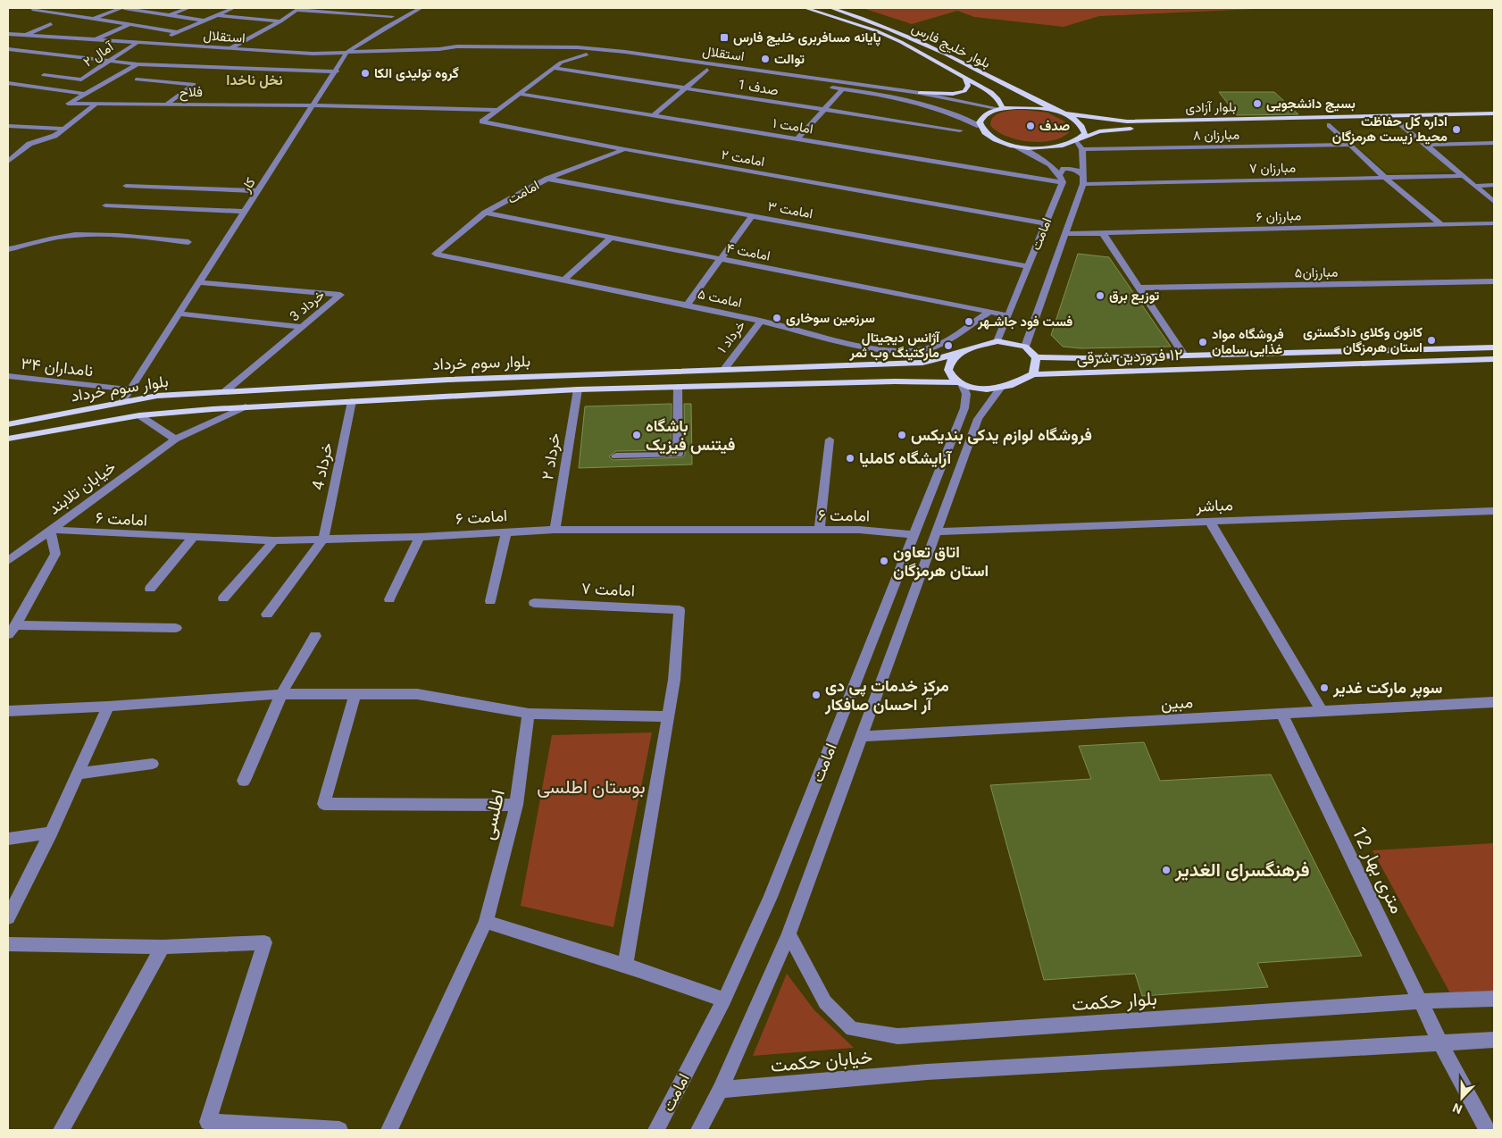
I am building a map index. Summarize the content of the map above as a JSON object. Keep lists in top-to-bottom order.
{
  "streets": {
    "main road": [
      "بلوار خلیج فارس",
      "بلوار آزادی",
      "١٢ فروردین شرقی",
      "بلوار سوم خرداد"
    ],
    "street": [
      "استقلال",
      "آمال ۲",
      "صدف 1",
      "فلاح",
      "امامت ۱",
      "مبارزان ۸",
      "امامت ۲",
      "مبارزان ۷",
      "کار",
      "امامت",
      "امامت ۳",
      "مبارزان ۶",
      "امامت ۴",
      "مبارزان۵",
      "امامت ۵",
      "خرداد 3",
      "خرداد ۱",
      "نامداران ۳۴",
      "خرداد ۲",
      "خرداد 4",
      "خیابان تلابند",
      "مباشر",
      "امامت ۶",
      "امامت ۷",
      "مبین",
      "اطلسی",
      "12 متری بهار",
      "بلوار حکمت",
      "خیابان حکمت"
    ]
  },
  "crossings": [
    ["استقلال", "بلوار خلیج فارس"],
    ["استقلال", "آمال ۲"],
    ["استقلال", "بلوار آزادی"],
    ["استقلال", "امامت ۲"],
    ["استقلال", "کار"],
    ["بلوار خلیج فارس", "بلوار آزادی"],
    ["بلوار خلیج فارس", "امامت"],
    ["صدف 1", "امامت ۲"],
    ["فلاح", "امامت ۲"],
    ["فلاح", "کار"],
    ["بلوار آزادی", "امامت"],
    ["امامت ۱", "امامت ۲"],
    ["امامت ۱", "مبارزان ۷"],
    ["امامت ۱", "امامت"],
    ["مبارزان ۸", "امامت"],
    ["امامت ۲", "امامت"],
    ["مبارزان ۷", "امامت"],
    ["کار", "خرداد 3"],
    ["کار", "بلوار سوم خرداد"],
    ["کار", "نامداران ۳۴"],
    ["امامت", "امامت ۳"],
    ["امامت", "مبارزان ۶"],
    ["امامت", "امامت ۴"],
    ["امامت", "امامت ۵"],
    ["امامت", "بلوار سوم خرداد"],
    ["امامت", "مباشر"],
    ["امامت", "امامت ۶"],
    ["امامت", "مبین"],
    ["امامت", "بلوار حکمت"],
    ["امامت", "خیابان حکمت"],
    ["امامت ۴", "امامت ۵"],
    ["امامت ۵", "خرداد ۱"],
    ["خرداد 3", "بلوار سوم خرداد"],
    ["خرداد ۱", "بلوار سوم خرداد"],
    ["١٢ فروردین شرقی", "بلوار سوم خرداد"],
    ["بلوار سوم خرداد", "خرداد ۲"],
    ["بلوار سوم خرداد", "خرداد 4"],
    ["بلوار سوم خرداد", "خیابان تلابند"],
    ["خرداد ۲", "امامت ۶"],
    ["خرداد 4", "امامت ۶"],
    ["خیابان تلابند", "امامت ۶"],
    ["مبین", "12 متری بهار"],
    ["12 متری بهار", "بلوار حکمت"],
    ["12 متری بهار", "خیابان حکمت"]
  ],
  "districts": ["نخل ناخدا"],
  "parks": ["بوستان اطلسی"],
  "places": {
    "transit": ["پایانه مسافربری خلیج فارس"],
    "other": [
      "توالت",
      "گروه تولیدی الکا",
      "بسیج دانشجویی",
      "صدف",
      "اداره کل حفاظت محیط زیست هرمزگان",
      "توزیع برق",
      "سرزمین سوخاری",
      "فست فود جاشـهر",
      "کانون وکلای دادگستری استان هرمزگان",
      "فروشگاه مواد غذایی سامان",
      "آژانس دیجیتال مارکتینگ وب ثمر",
      "باشگاه فیتنس فیزیک",
      "فروشگاه لوازم یدکی بندیکس",
      "آرایشگاه کاملیا",
      "اتاق تعاون استان هرمزگان",
      "سوپر مارکت غدیر",
      "مرکز خدمات پی دی آر احسان صافکار",
      "فرهنگسرای الغدیر"
    ]
  },
  "north": "bottom"
}
